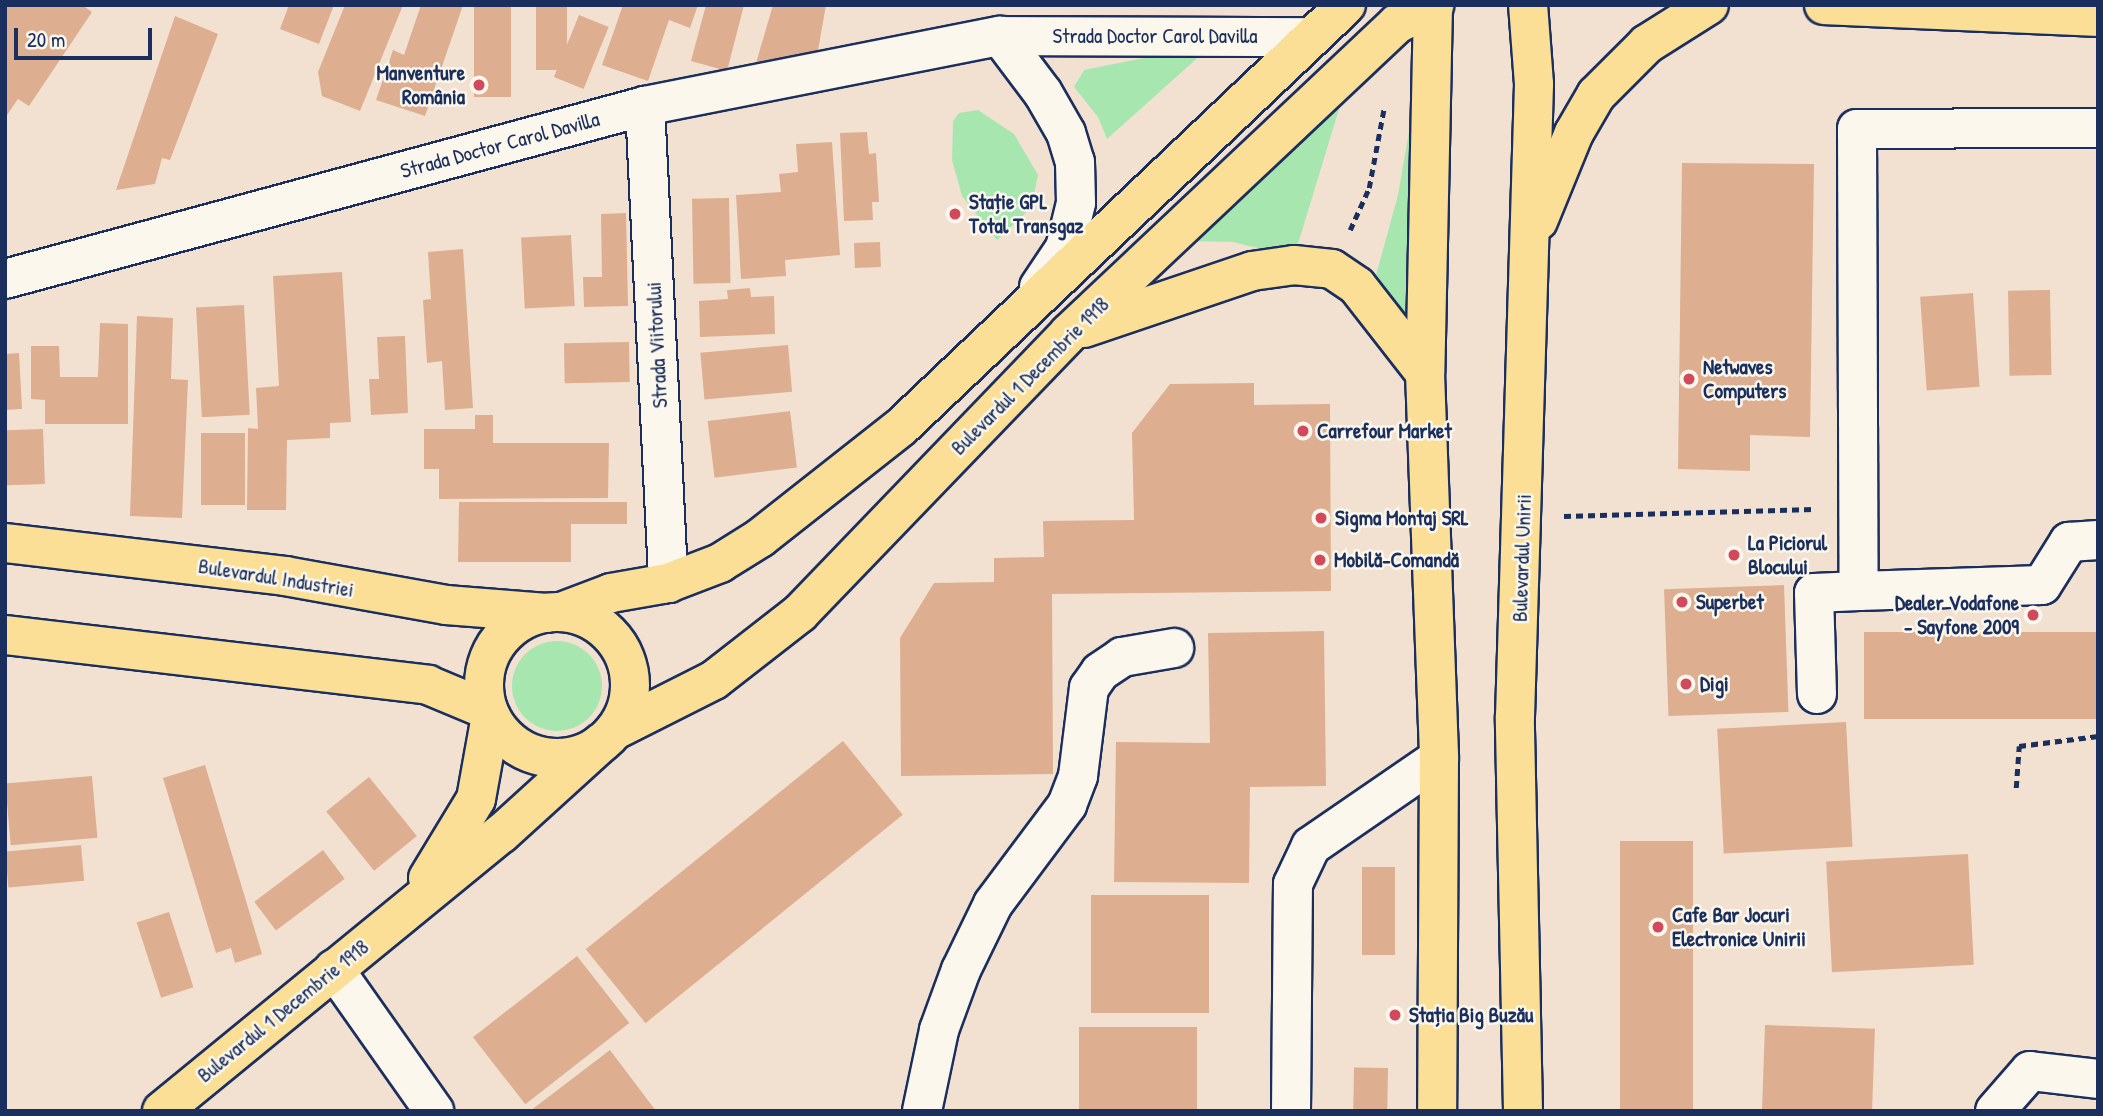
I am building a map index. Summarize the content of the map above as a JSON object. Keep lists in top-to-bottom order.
{
  "streets": {
    "main road": ["Bulevardul 1 Decembrie 1918", "Bulevardul Unirii", "Bulevardul Industriei"],
    "street": ["Strada Doctor Carol Davilla", "Strada Viitorului"]
  },
  "crossings": [
    ["Strada Doctor Carol Davilla", "Strada Viitorului"],
    ["Bulevardul 1 Decembrie 1918", "Bulevardul Industriei"]
  ],
  "places": [
    "Manventure România",
    "Stație GPL Total Transgaz",
    "Netwaves Computers",
    "Carrefour Market",
    "Sigma Montaj SRL",
    "La Piciorul Blocului",
    "Mobilă-Comandă",
    "Superbet",
    "Dealer Vodafone - Sayfone 2009",
    "Digi",
    "Cafe Bar Jocuri Electronice Unirii",
    "Stația Big Buzău"
  ],
  "scale_bar": "20 m"
}
